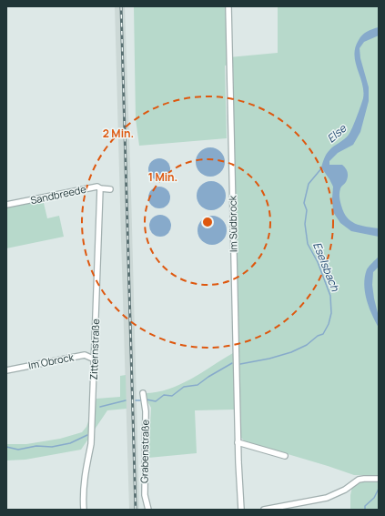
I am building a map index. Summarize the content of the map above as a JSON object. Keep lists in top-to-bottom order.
{
  "streets": {
    "street": [
      "Sandbreede",
      "Im Südbrock",
      "Zitternstraße",
      "Im Obrock",
      "Grabenstraße"
    ]
  },
  "crossings": [
    ["Sandbreede", "Zitternstraße"],
    ["Zitternstraße", "Im Obrock"]
  ],
  "water": ["Else", "Eselsbach"],
  "rings": ["2 Min.", "1 Min."]
}
